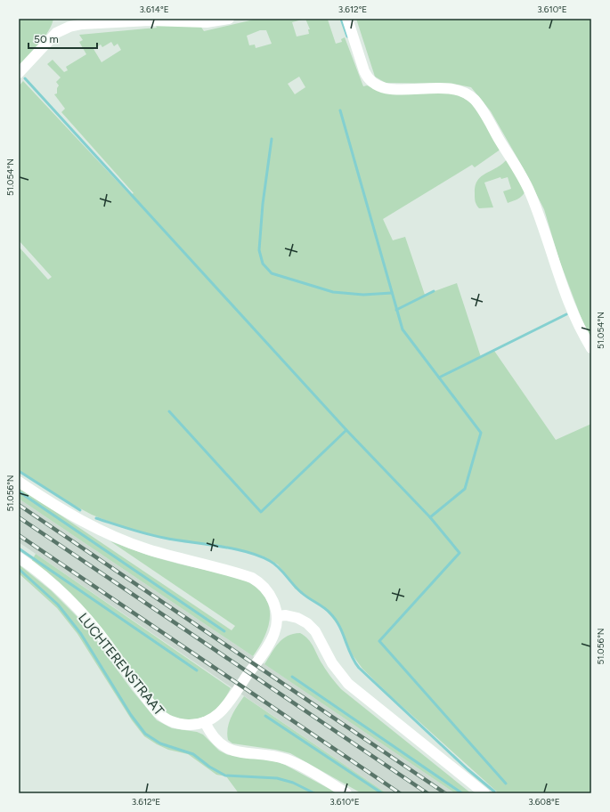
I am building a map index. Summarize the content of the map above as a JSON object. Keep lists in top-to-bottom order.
{
  "streets": {
    "street": ["LUCHTERENSTRAAT"]
  },
  "scale_bar": "50 m",
  "coordinates": [
    "3.614°E",
    "3.612°E",
    "3.610°E",
    "51.054°N",
    "51.056°N",
    "3.608°E"
  ]
}
